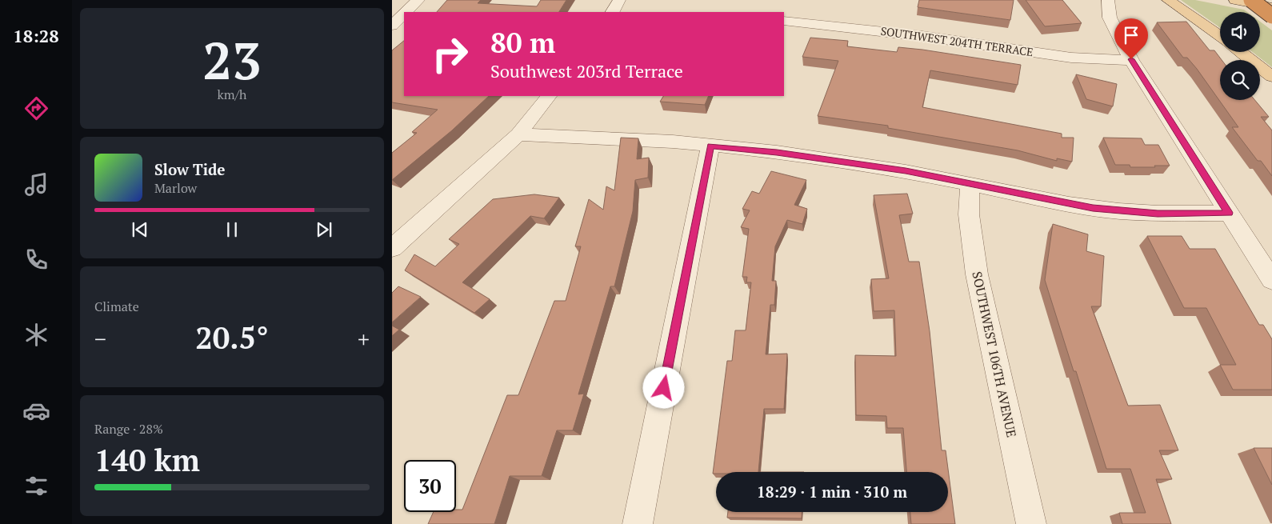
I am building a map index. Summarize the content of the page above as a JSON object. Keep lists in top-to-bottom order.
{
  "streets": {
    "street": ["SOUTHWEST 204TH TERRACE", "SOUTHWEST 106TH AVENUE"]
  },
  "page": {
    "tabs": "18:28",
    "tile": [
      ["23", "km/h"],
      "Climate",
      ["Range · 28%", "140 km"]
    ],
    "turn": ["80 m", "Southwest 203rd Terrace"],
    "song": ["Slow Tide", "Marlow"],
    "heat": ["−", "20.5°", "+"],
    "limit": "30",
    "trip": "18:29 · 1 min · 310 m"
  }
}
